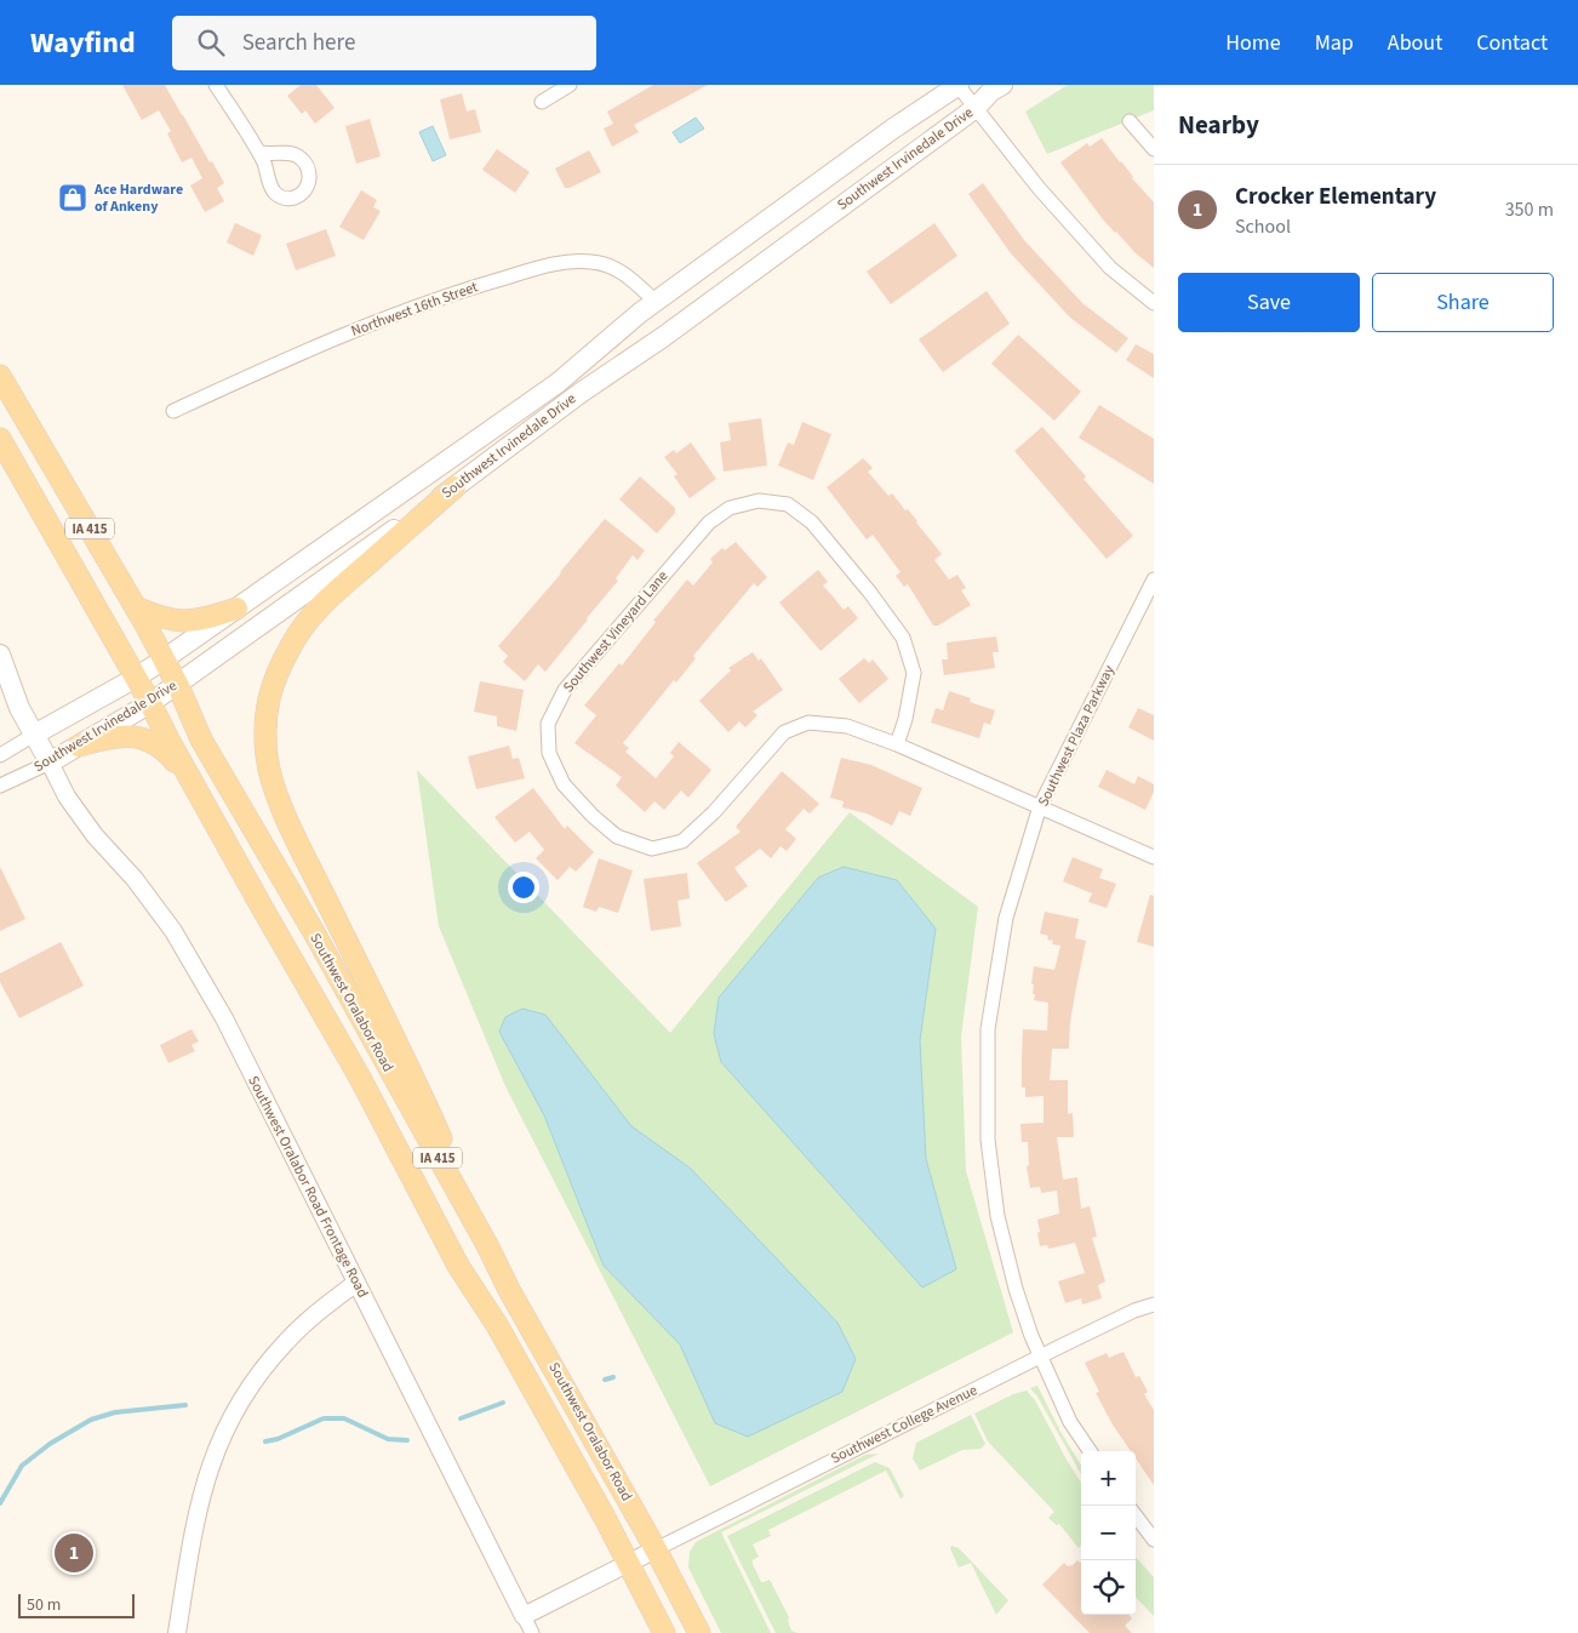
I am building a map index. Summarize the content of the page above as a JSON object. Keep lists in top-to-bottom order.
{
  "streets": {
    "main road": ["Southwest Irvinedale Drive", "IA 415", "Southwest Oralabor Road"],
    "street": [
      "Northwest 16th Street",
      "Southwest Vineyard Lane",
      "Southwest Plaza Parkway",
      "Southwest Oralabor Road Frontage Road",
      "Southwest College Avenue"
    ]
  },
  "crossings": [
    ["Southwest Irvinedale Drive", "Northwest 16th Street"],
    ["Southwest Irvinedale Drive", "Southwest Oralabor Road"],
    ["Southwest Irvinedale Drive", "Southwest Oralabor Road Frontage Road"],
    ["Southwest Vineyard Lane", "Southwest Plaza Parkway"],
    ["Southwest Plaza Parkway", "Southwest College Avenue"],
    ["Southwest Oralabor Road", "Southwest College Avenue"]
  ],
  "places": {
    "shop": ["Ace Hardware of Ankeny"]
  },
  "scale_bar": "50 m",
  "page": {
    "header": "Wayfind",
    "search": "Search here",
    "nav": [
      "Home",
      "Map",
      "About",
      "Contact"
    ],
    "heading": "Nearby",
    "list": [
      {
        "mark": "1",
        "name": "Crocker Elementary",
        "note": "School",
        "value": "350 m"
      }
    ],
    "buttons": ["Save", "Share"],
    "map_buttons": ["+", "−"],
    "pins": "1",
    "scale": "50 m"
  }
}
